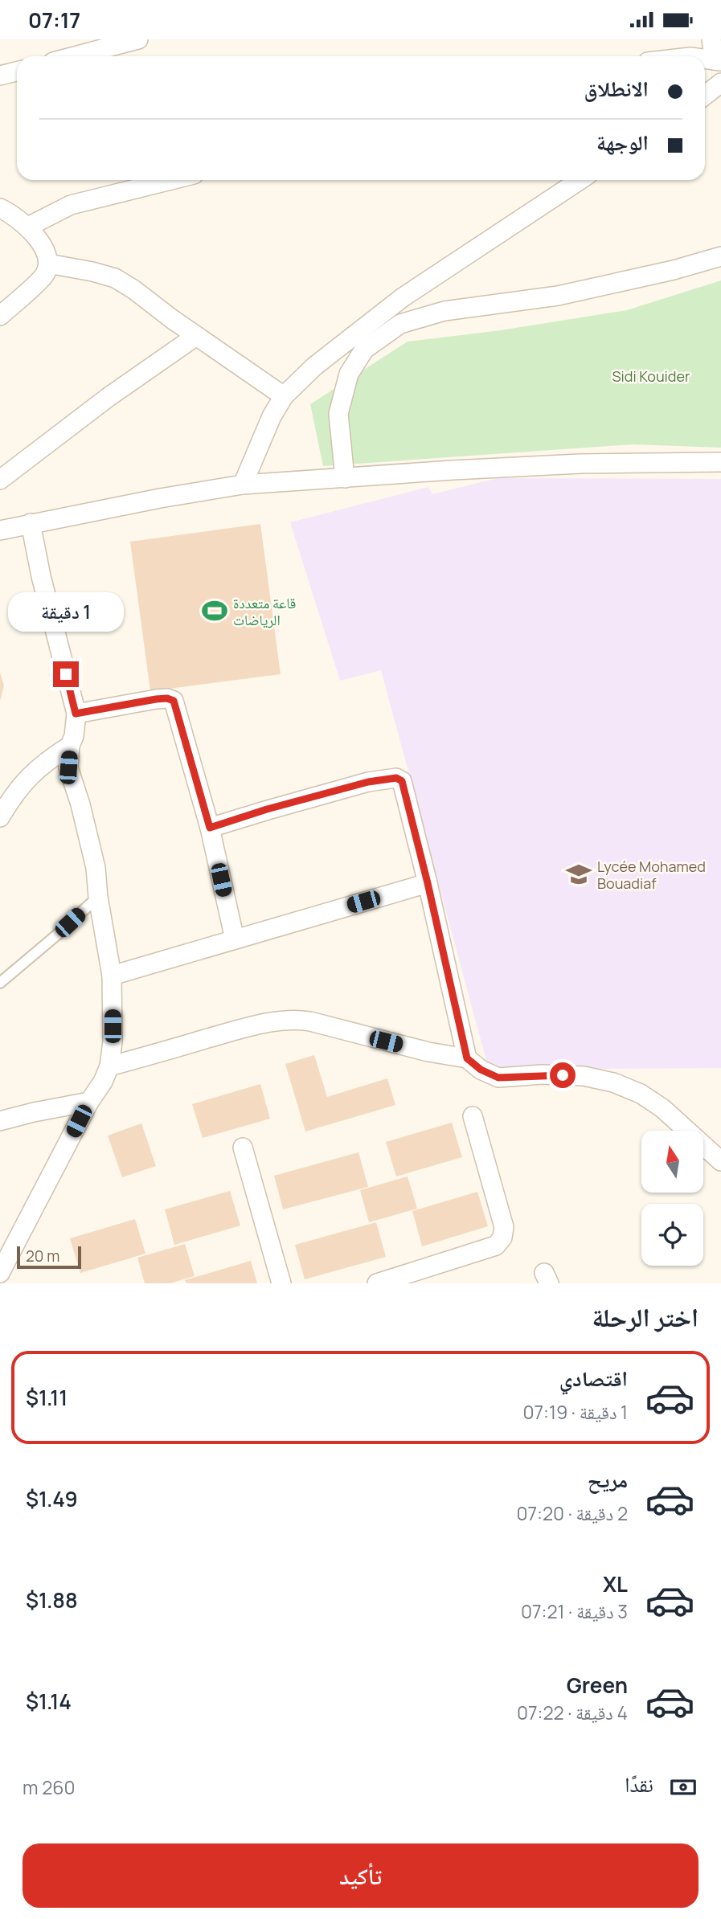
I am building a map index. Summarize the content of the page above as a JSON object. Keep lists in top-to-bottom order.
{
  "parks": ["Sidi Kouider"],
  "places": {
    "sports": ["قاعة متعددة الرياضات"],
    "school or university": ["Lycée Mohamed Bouadiaf"]
  },
  "scale_bar": "20 m",
  "north": "top",
  "page": {
    "status": "07:17",
    "banner": ["الانطلاق", "الوجهة"],
    "bubble": "1 دقيقة",
    "scale": "20 m",
    "heading": "اختر الرحلة",
    "list": [
      {
        "name": "اقتصادي",
        "note": "1 دقيقة · 07:19",
        "value": "$1.11"
      },
      {
        "name": "مريح",
        "note": "2 دقيقة · 07:20",
        "value": "$1.49"
      },
      {
        "name": "XL",
        "note": "3 دقيقة · 07:21",
        "value": "$1.88"
      },
      {
        "name": "Green",
        "note": "4 دقيقة · 07:22",
        "value": "$1.14"
      }
    ],
    "pay": ["نقدًا", "260 m"],
    "buttons": "تأكيد"
  }
}
